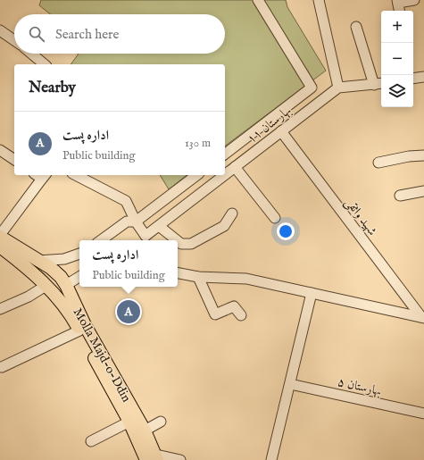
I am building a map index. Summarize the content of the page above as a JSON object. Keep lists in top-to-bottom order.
{
  "streets": {
    "main road": ["Molla Majd-o-Ddin"],
    "street": ["بهارستان ۱۱", "شهید واثقی", "بهارستان ۵"]
  },
  "crossings": [
    ["بهارستان ۱۱", "شهید واثقی"]
  ],
  "page": {
    "map_buttons": ["+", "−"],
    "search": "Search here",
    "heading": "Nearby",
    "list": [
      {
        "mark": "A",
        "name": "اداره پست",
        "note": "Public building",
        "value": "130 m"
      }
    ],
    "popup": ["اداره پست", "Public building"],
    "pins": "A"
  }
}
